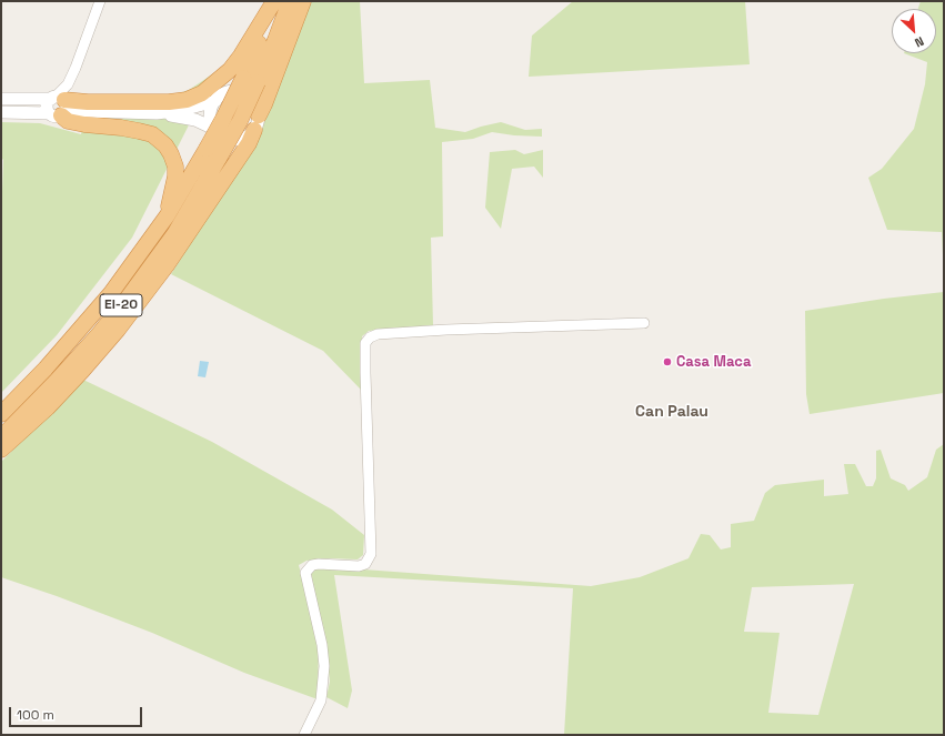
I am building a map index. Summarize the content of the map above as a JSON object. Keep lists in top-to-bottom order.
{
  "streets": {
    "highway": ["EI-20"]
  },
  "districts": ["Can Palau"],
  "places": ["Casa Maca"],
  "scale_bar": "100 m",
  "north": "bottom right"
}
